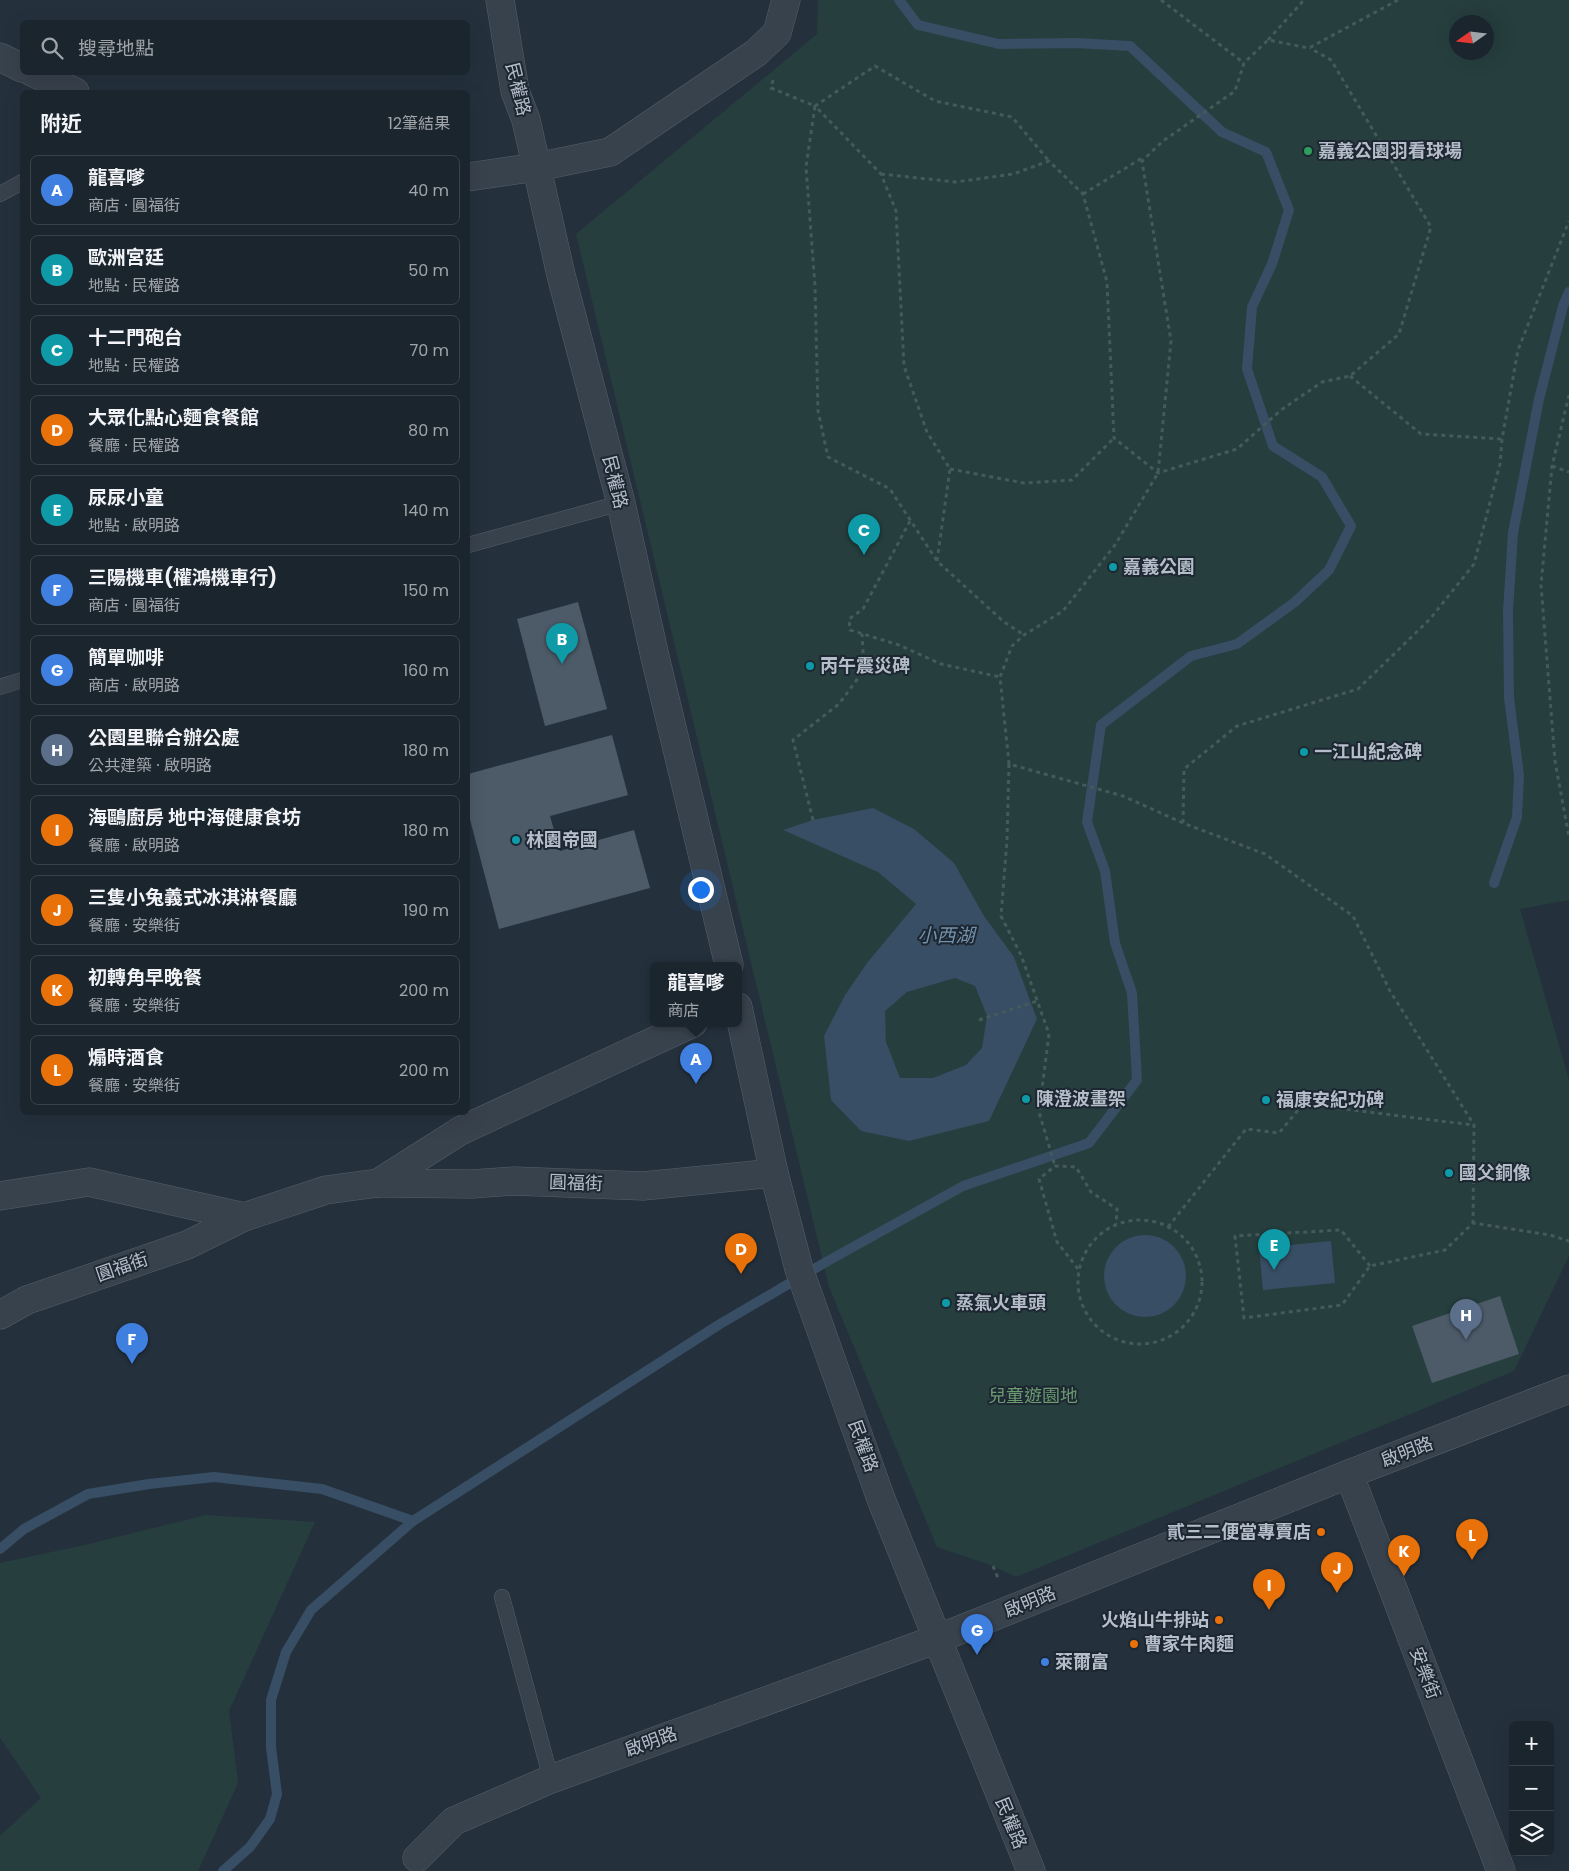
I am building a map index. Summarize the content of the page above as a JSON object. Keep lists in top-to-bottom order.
{
  "streets": {
    "street": [
      "民權路",
      "圓福街",
      "啟明路",
      "安樂街"
    ]
  },
  "crossings": [
    ["民權路", "圓福街"],
    ["民權路", "啟明路"],
    ["啟明路", "安樂街"]
  ],
  "water": ["小西湖"],
  "parks": ["兒童遊園地"],
  "places": [
    "嘉義公園羽看球場",
    "嘉義公園",
    "丙午震災碑",
    "一江山紀念碑",
    "林園帝國",
    "陳澄波畫架",
    "福康安紀功碑",
    "國父銅像",
    "蒸氣火車頭",
    "貳三二便當專賣店",
    "火焰山牛排站",
    "曹家牛肉麵",
    "萊爾富"
  ],
  "north": "left",
  "page": {
    "search": "搜尋地點",
    "heading": ["附近", "12筆結果"],
    "list": [
      {
        "mark": "A",
        "name": "龍喜嗲",
        "note": "商店 · 圓福街",
        "value": "40 m"
      },
      {
        "mark": "B",
        "name": "歐洲宮廷",
        "note": "地點 · 民權路",
        "value": "50 m"
      },
      {
        "mark": "C",
        "name": "十二門砲台",
        "note": "地點 · 民權路",
        "value": "70 m"
      },
      {
        "mark": "D",
        "name": "大眾化點心麵食餐館",
        "note": "餐廳 · 民權路",
        "value": "80 m"
      },
      {
        "mark": "E",
        "name": "尿尿小童",
        "note": "地點 · 啟明路",
        "value": "140 m"
      },
      {
        "mark": "F",
        "name": "三陽機車(權鴻機車行)",
        "note": "商店 · 圓福街",
        "value": "150 m"
      },
      {
        "mark": "G",
        "name": "簡單咖啡",
        "note": "商店 · 啟明路",
        "value": "160 m"
      },
      {
        "mark": "H",
        "name": "公園里聯合辦公處",
        "note": "公共建築 · 啟明路",
        "value": "180 m"
      },
      {
        "mark": "I",
        "name": "海鷗廚房 地中海健康食坊",
        "note": "餐廳 · 啟明路",
        "value": "180 m"
      },
      {
        "mark": "J",
        "name": "三隻小兔義式冰淇淋餐廳",
        "note": "餐廳 · 安樂街",
        "value": "190 m"
      },
      {
        "mark": "K",
        "name": "初轉角早晚餐",
        "note": "餐廳 · 安樂街",
        "value": "200 m"
      },
      {
        "mark": "L",
        "name": "煽時酒食",
        "note": "餐廳 · 安樂街",
        "value": "200 m"
      }
    ],
    "pins": [
      "C",
      "B",
      "A",
      "E",
      "D",
      "H",
      "F",
      "L",
      "K",
      "J",
      "I",
      "G"
    ],
    "popup": ["龍喜嗲", "商店"],
    "map_buttons": ["+", "−"]
  }
}
